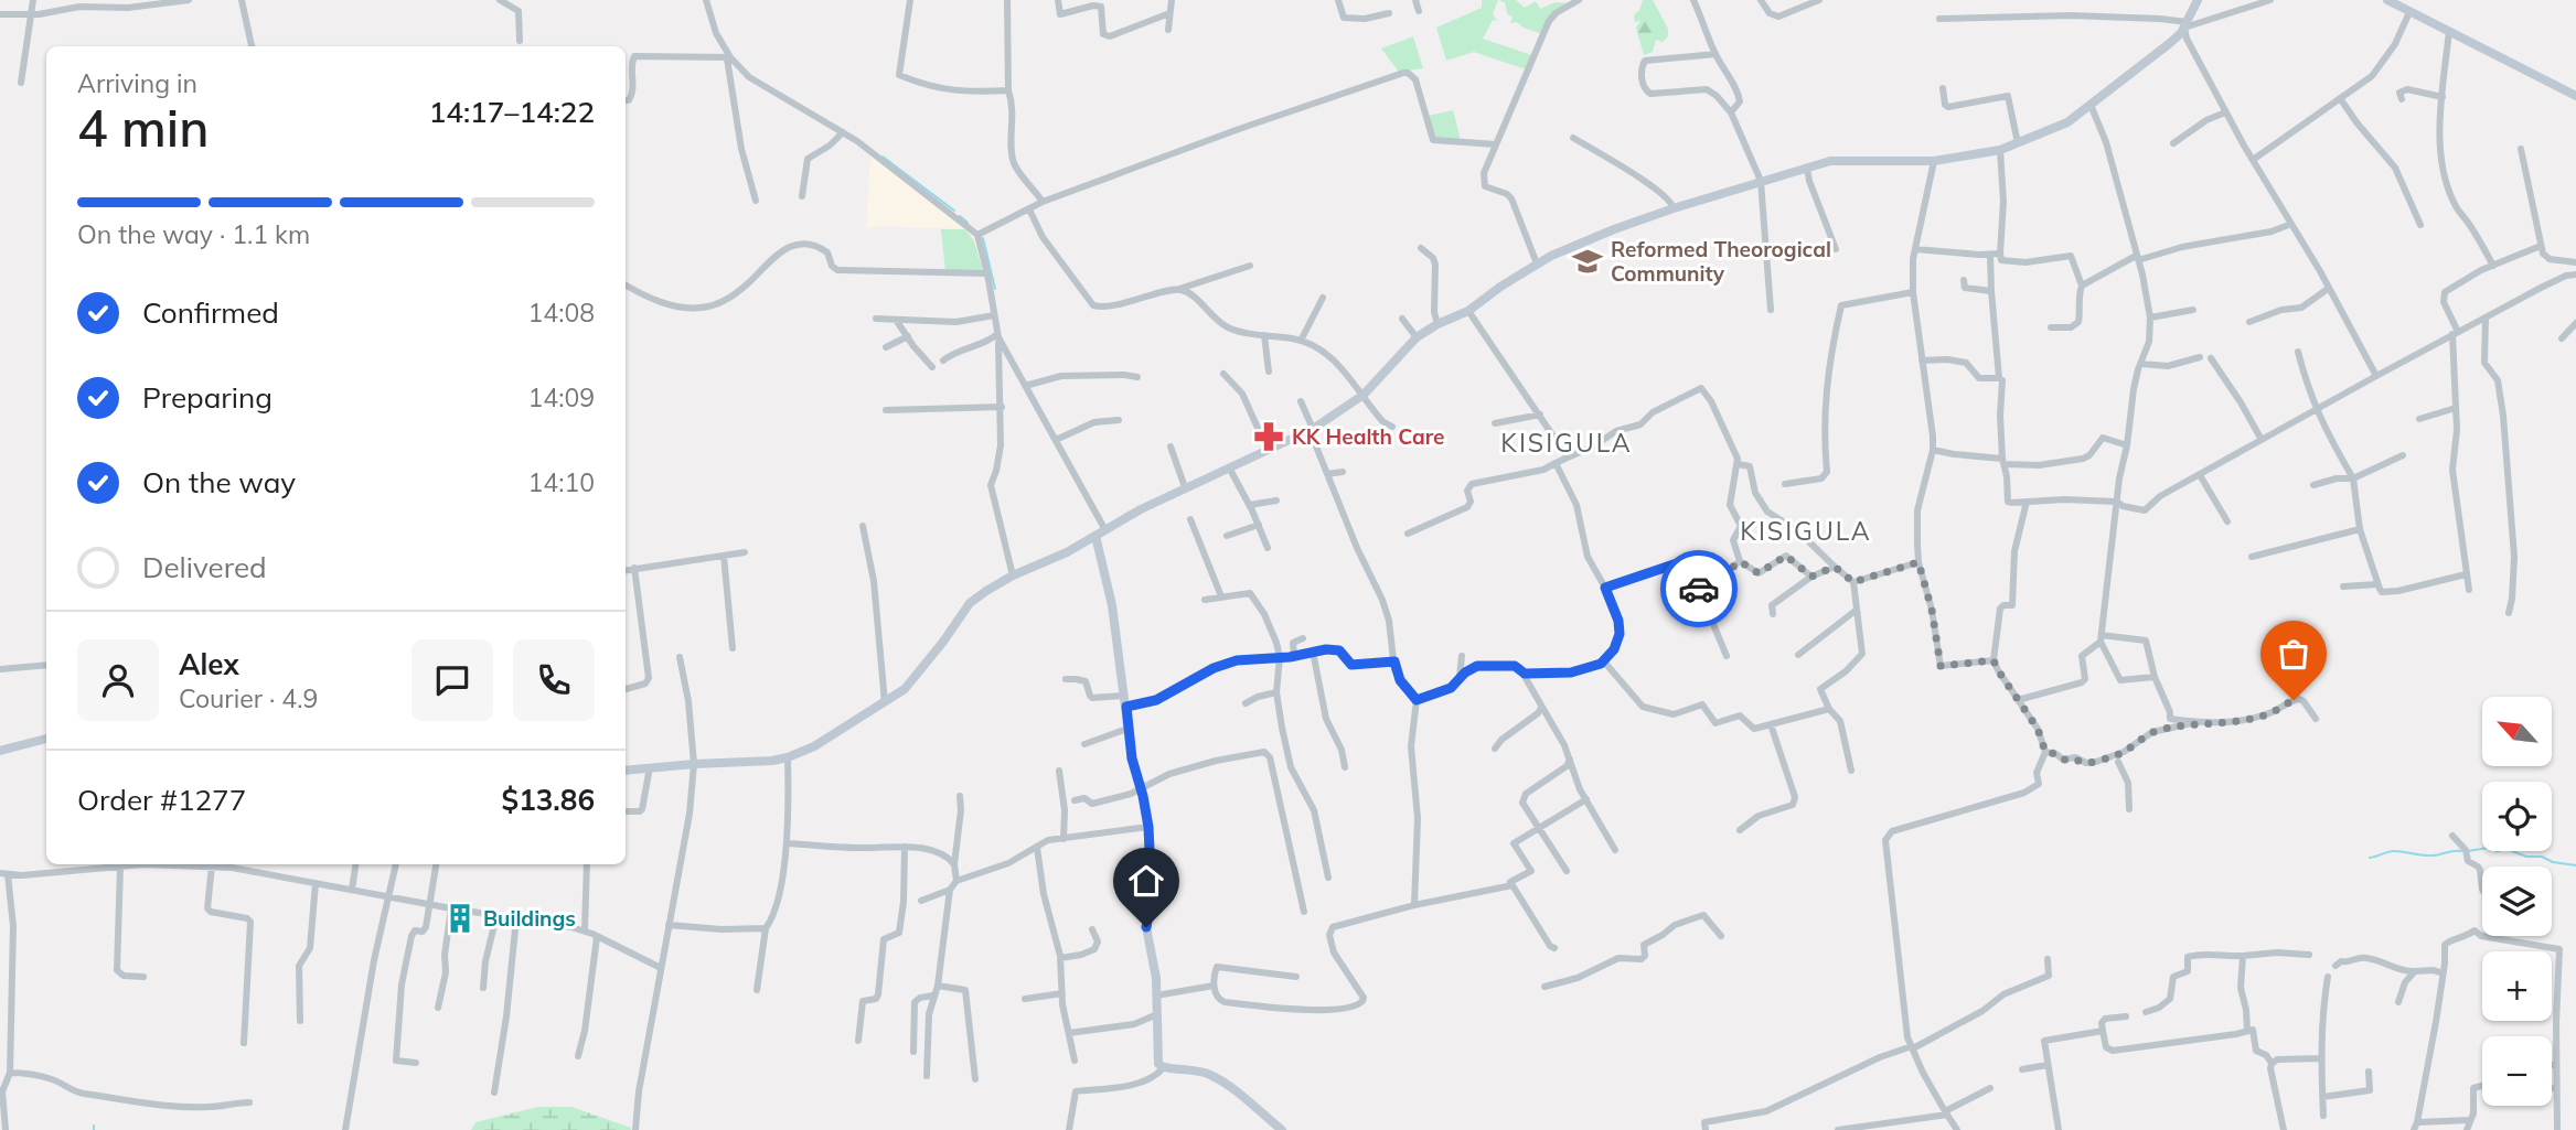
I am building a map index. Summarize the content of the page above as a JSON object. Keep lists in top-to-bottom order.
{
  "districts": ["KISIGULA", "KISIGULA"],
  "places": {
    "school or university": ["Reformed Theorogical Community"],
    "pharmacy": ["KK Health Care"],
    "building": ["Buildings"]
  },
  "north": "top left",
  "page": {
    "heading": ["4 min", "Arriving in", "14:17–14:22"],
    "panel": [
      "Alex",
      "Courier · 4.9",
      "Order #1277",
      "$13.86"
    ],
    "bar": "On the way · 1.1 km",
    "list": [
      ["Confirmed", "14:08"],
      ["Preparing", "14:09"],
      ["On the way", "14:10"],
      "Delivered"
    ],
    "map_buttons": ["+", "−"]
  }
}
